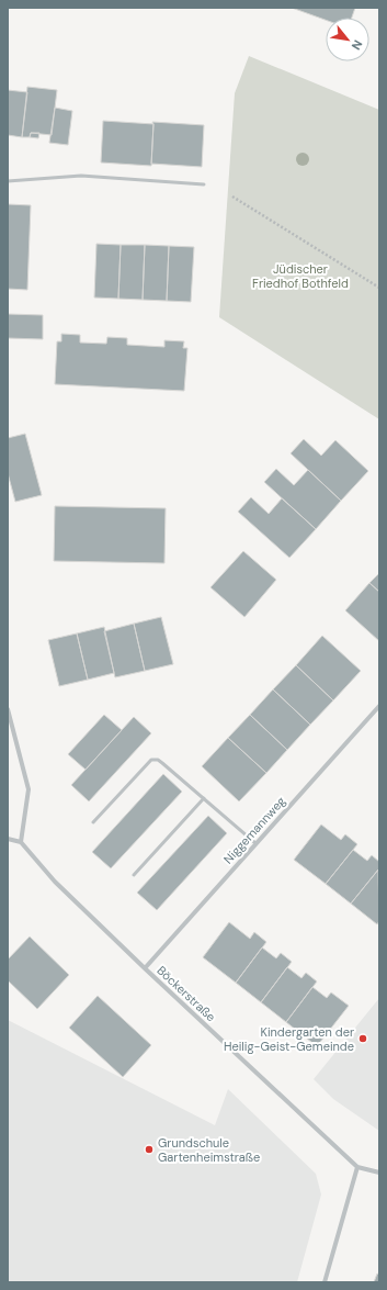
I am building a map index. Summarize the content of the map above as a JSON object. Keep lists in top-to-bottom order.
{
  "streets": {
    "street": ["Niggemannweg", "Böckerstraße"]
  },
  "crossings": [
    ["Niggemannweg", "Böckerstraße"]
  ],
  "parks": ["Jüdischer Friedhof Bothfeld"],
  "places": ["Kindergarten der Heilig-Geist-Gemeinde", "Grundschule Gartenheimstraße"],
  "north": "bottom right"
}
